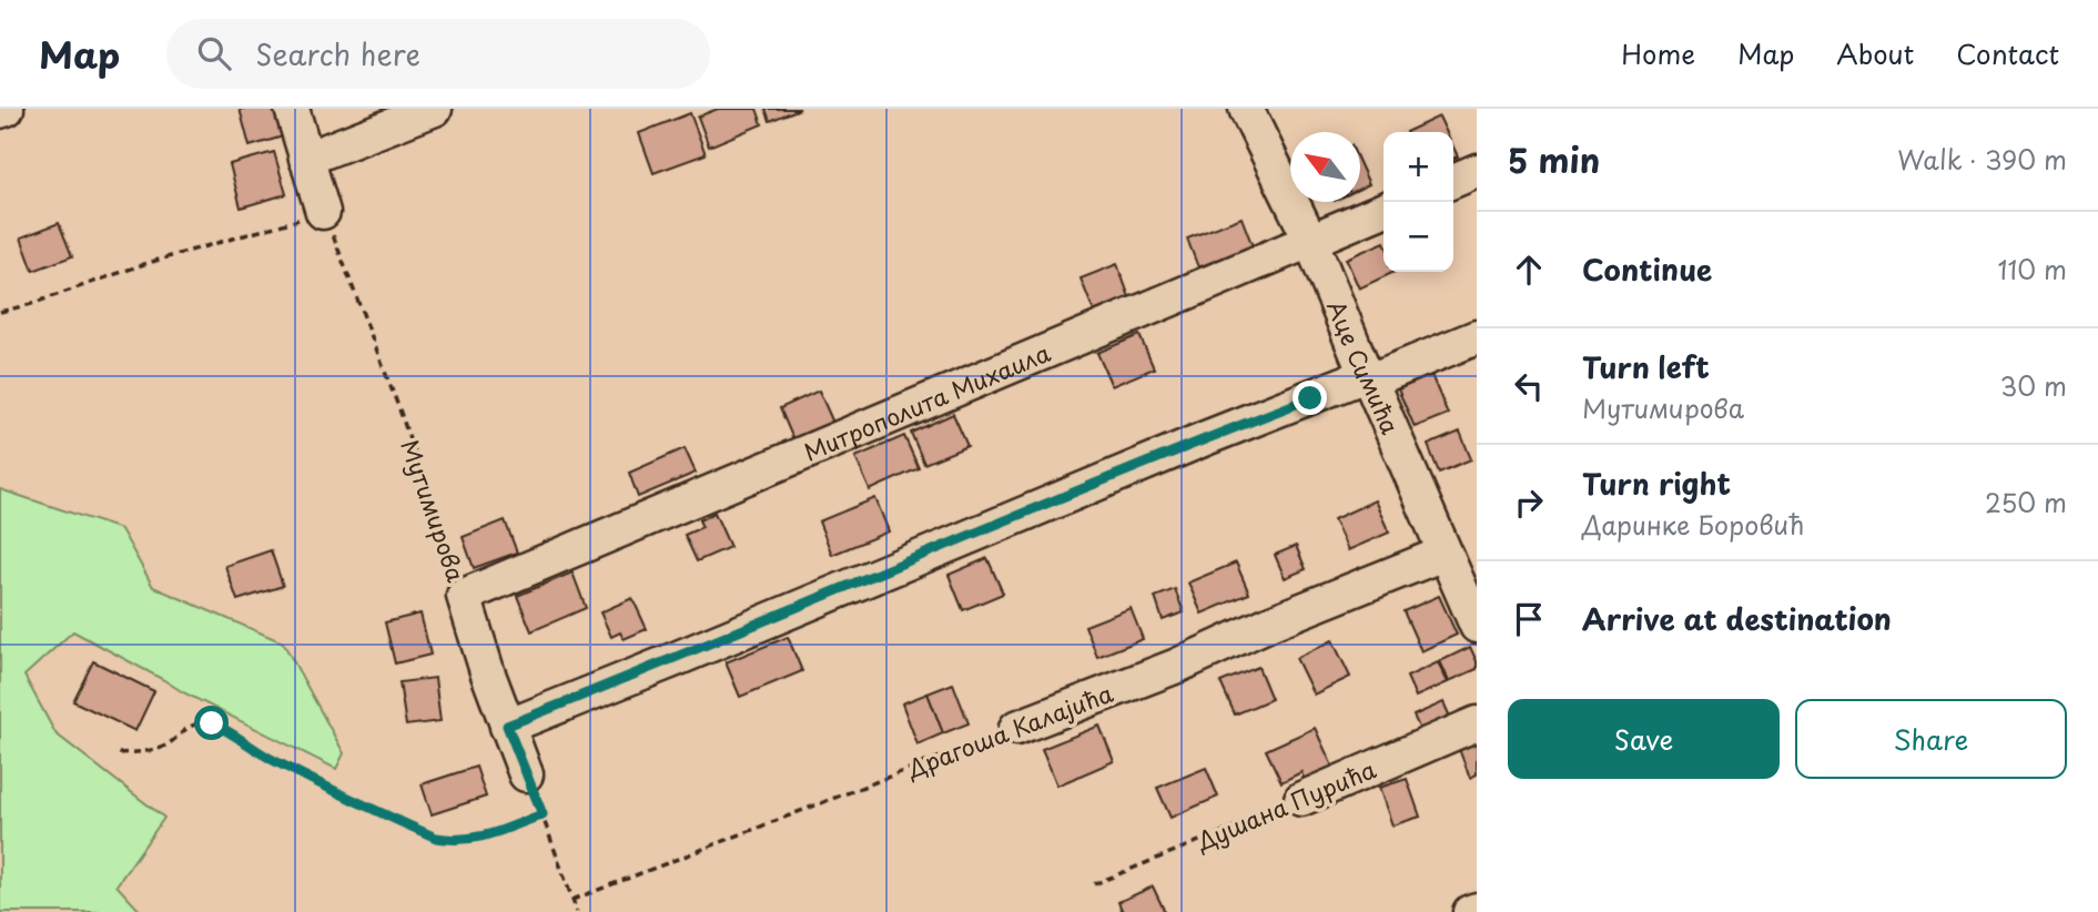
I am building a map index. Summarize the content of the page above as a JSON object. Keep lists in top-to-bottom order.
{
  "streets": {
    "street": [
      "Аце Симића",
      "Митрополита Михаила",
      "Мутимирова",
      "Драгоша Калајића",
      "Душана Пурића"
    ]
  },
  "crossings": [
    ["Аце Симића", "Митрополита Михаила"],
    ["Аце Симића", "Драгоша Калајића"],
    ["Митрополита Михаила", "Мутимирова"]
  ],
  "north": "top left",
  "page": {
    "header": "Map",
    "search": "Search here",
    "nav": [
      "Home",
      "Map",
      "About",
      "Contact"
    ],
    "heading": ["5 min", "Walk · 390 m"],
    "map_buttons": ["+", "−"],
    "list": [
      ["Continue", "110 m"],
      ["Turn left", "Мутимирова", "30 m"],
      ["Turn right", "Даринке Боровић", "250 m"],
      "Arrive at destination"
    ],
    "buttons": ["Save", "Share"]
  }
}
